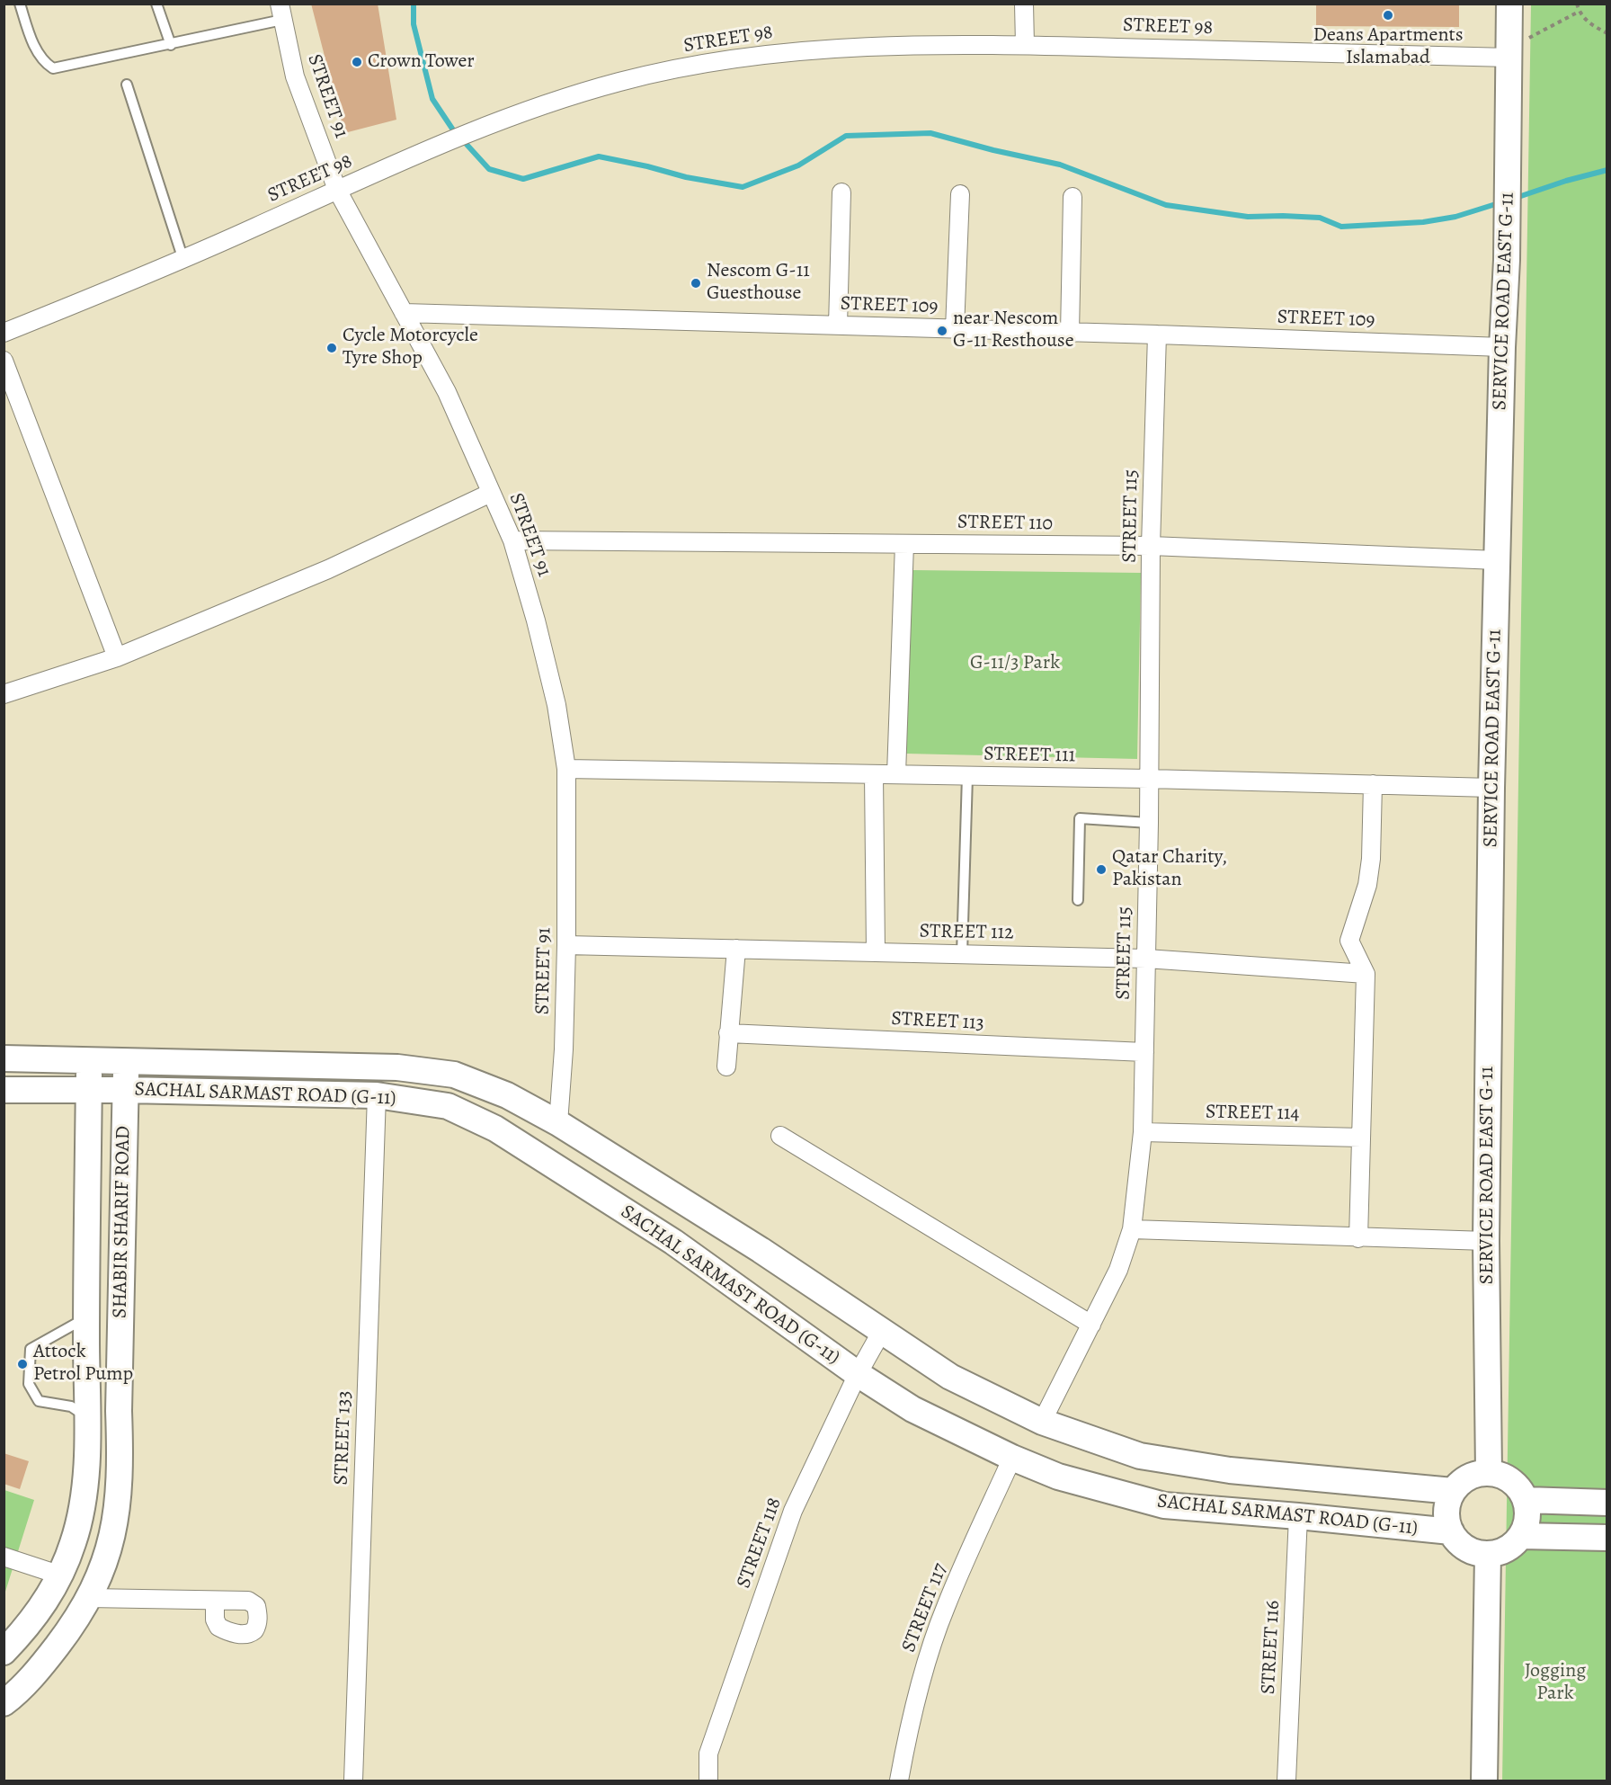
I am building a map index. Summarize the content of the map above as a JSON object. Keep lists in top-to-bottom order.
{
  "streets": {
    "main road": ["SERVICE ROAD EAST G-11", "SACHAL SARMAST ROAD (G-11)", "SHABIR SHARIF ROAD"],
    "street": [
      "STREET 98",
      "STREET 91",
      "STREET 109",
      "STREET 115",
      "STREET 110",
      "STREET 111",
      "STREET 112",
      "STREET 113",
      "STREET 114",
      "STREET 133",
      "STREET 118",
      "STREET 117",
      "STREET 116"
    ]
  },
  "crossings": [
    ["STREET 98", "STREET 91"],
    ["STREET 98", "SERVICE ROAD EAST G-11"],
    ["STREET 91", "STREET 109"],
    ["STREET 91", "STREET 110"],
    ["STREET 91", "STREET 111"],
    ["STREET 91", "STREET 112"],
    ["STREET 91", "SACHAL SARMAST ROAD (G-11)"],
    ["SERVICE ROAD EAST G-11", "STREET 109"],
    ["SERVICE ROAD EAST G-11", "STREET 110"],
    ["SERVICE ROAD EAST G-11", "STREET 111"],
    ["SERVICE ROAD EAST G-11", "SACHAL SARMAST ROAD (G-11)"],
    ["STREET 109", "STREET 115"],
    ["STREET 115", "STREET 110"],
    ["STREET 115", "STREET 111"],
    ["STREET 115", "STREET 112"],
    ["STREET 115", "STREET 113"],
    ["STREET 115", "SACHAL SARMAST ROAD (G-11)"],
    ["STREET 115", "STREET 114"],
    ["SACHAL SARMAST ROAD (G-11)", "SHABIR SHARIF ROAD"],
    ["SACHAL SARMAST ROAD (G-11)", "STREET 133"],
    ["SACHAL SARMAST ROAD (G-11)", "STREET 118"],
    ["SACHAL SARMAST ROAD (G-11)", "STREET 117"],
    ["SACHAL SARMAST ROAD (G-11)", "STREET 116"]
  ],
  "parks": ["G-11/3 Park", "Jogging Park"],
  "places": [
    "Deans Apartments Islamabad",
    "Crown Tower",
    "Nescom G-11 Guesthouse",
    "near Nescom G-11 Resthouse",
    "Cycle Motorcycle Tyre Shop",
    "Qatar Charity, Pakistan",
    "Attock Petrol Pump"
  ]
}
